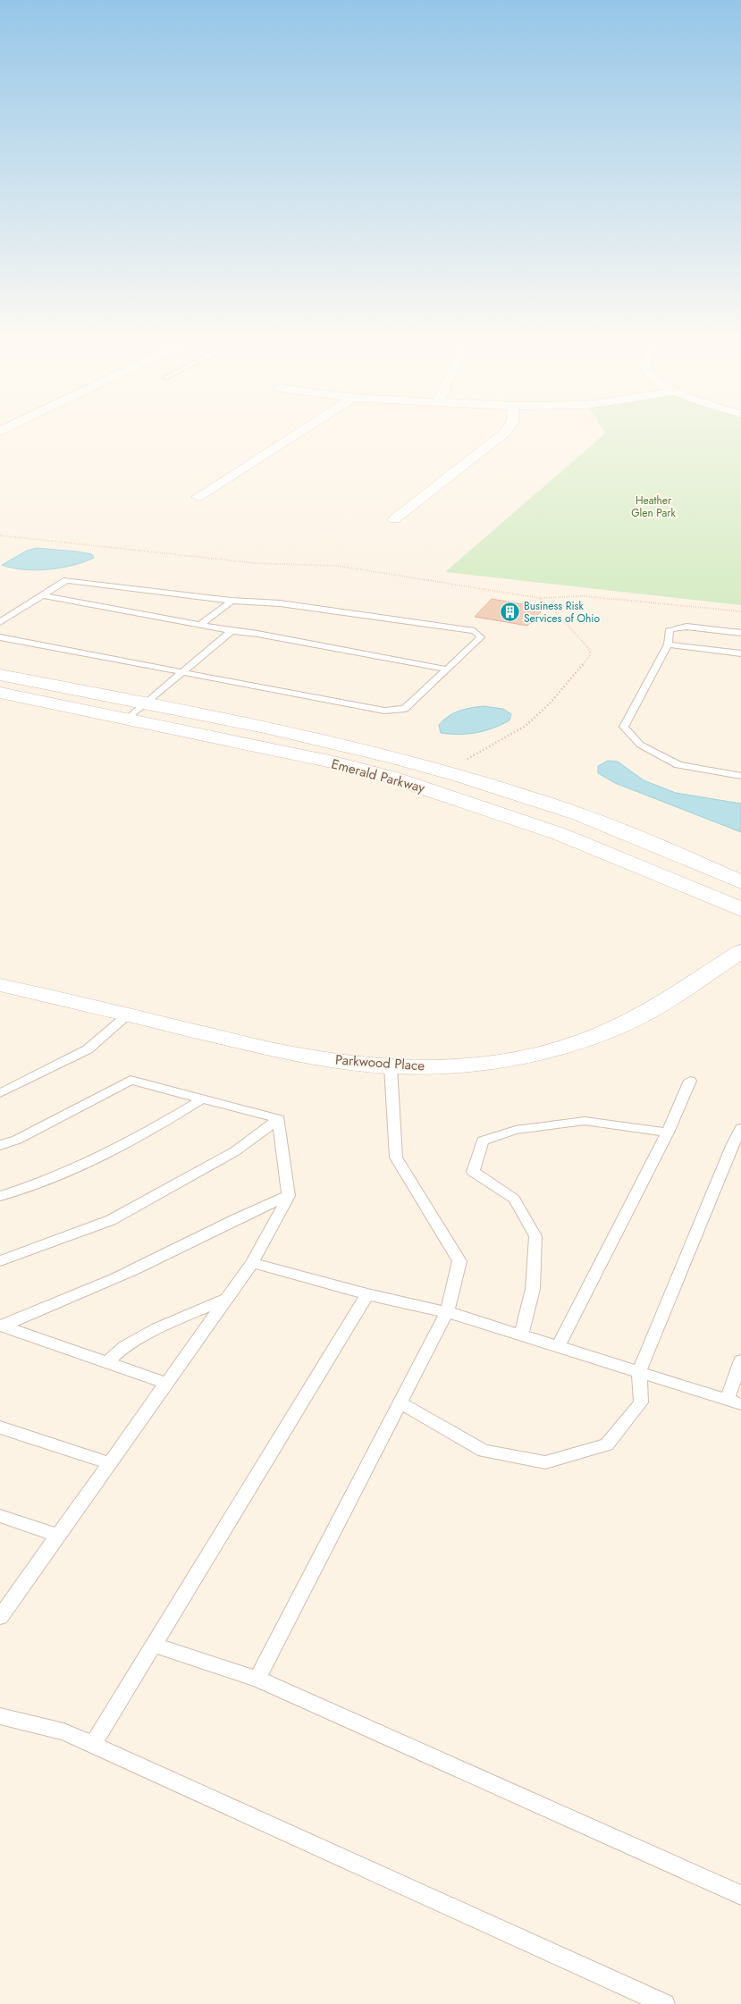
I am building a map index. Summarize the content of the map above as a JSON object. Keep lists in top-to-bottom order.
{
  "streets": {
    "main road": ["Emerald Parkway"],
    "street": ["Parkwood Place"]
  },
  "parks": ["Heather Glen Park"],
  "places": {
    "building": ["Business Risk Services of Ohio"]
  }
}
